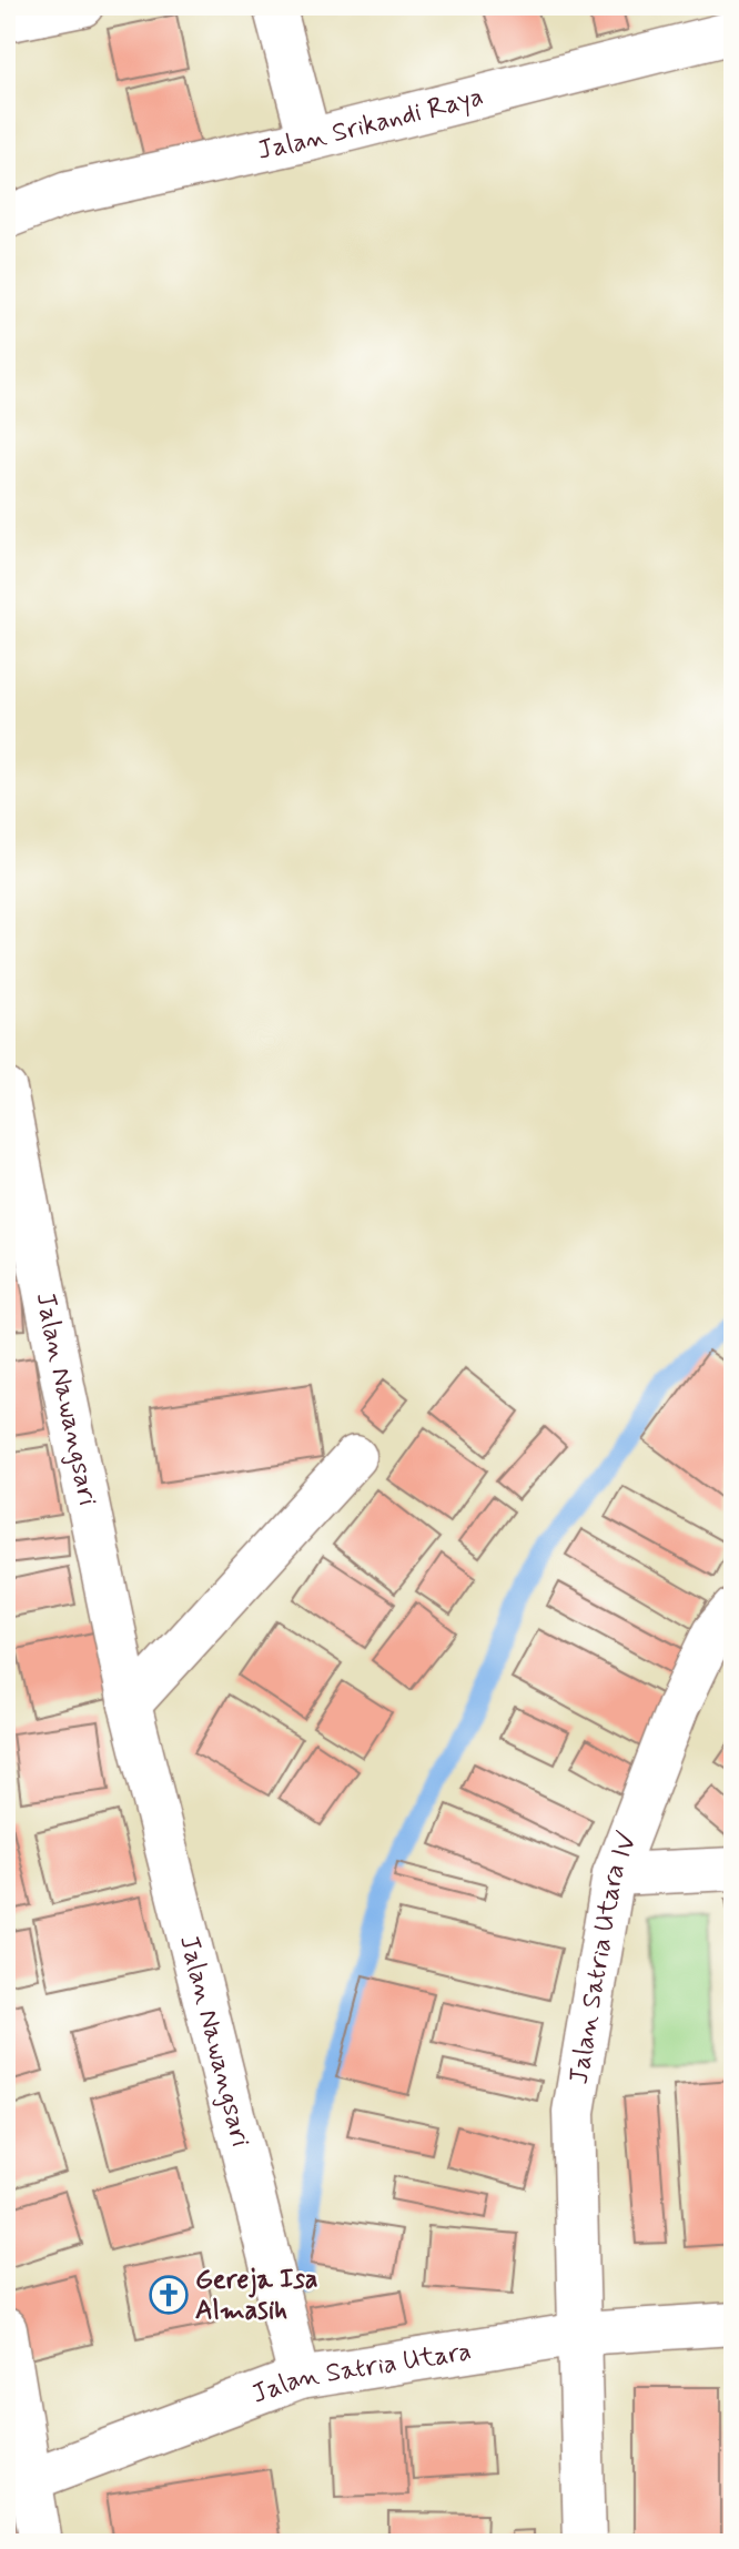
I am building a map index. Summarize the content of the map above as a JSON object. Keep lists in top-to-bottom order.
{
  "streets": {
    "street": [
      "Jalan Srikandi Raya",
      "Jalan Nawangsari",
      "Jalan Satria Utara IV",
      "Jalan Satria Utara"
    ]
  },
  "crossings": [
    ["Jalan Nawangsari", "Jalan Satria Utara"],
    ["Jalan Satria Utara IV", "Jalan Satria Utara"]
  ],
  "places": {
    "church": ["Gereja Isa Almasih"]
  }
}
